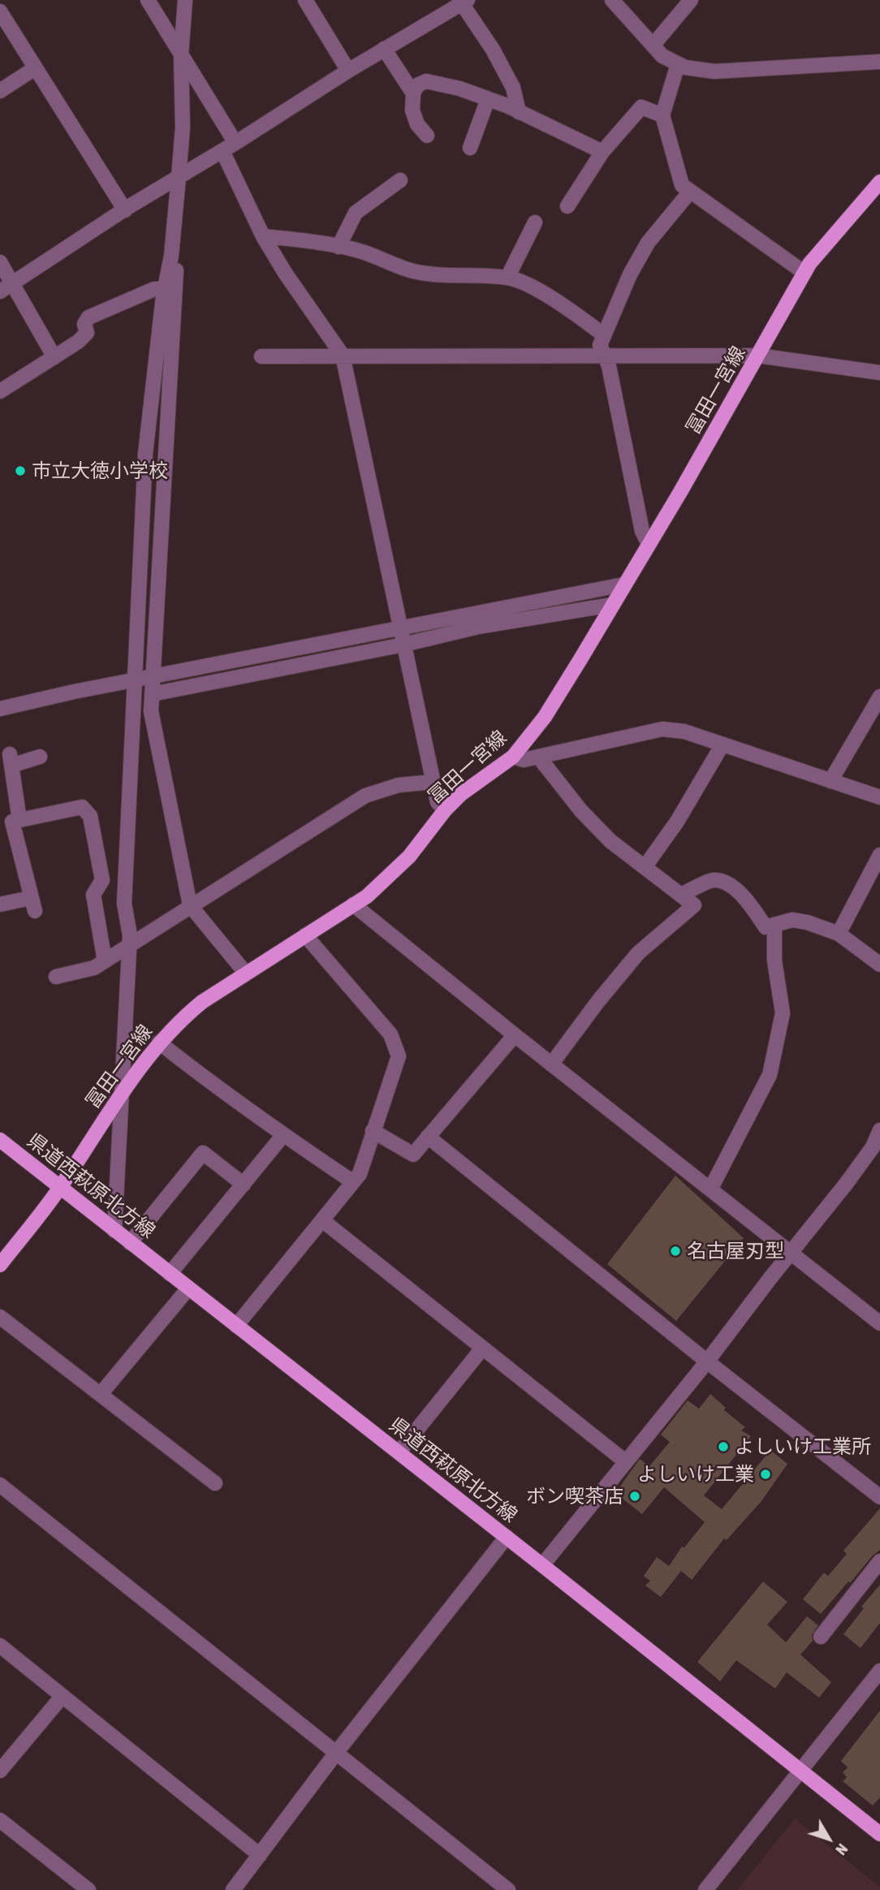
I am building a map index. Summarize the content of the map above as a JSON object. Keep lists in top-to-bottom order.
{
  "streets": {
    "main road": ["冨田一宮線", "県道西萩原北方線"]
  },
  "crossings": [
    ["冨田一宮線", "県道西萩原北方線"]
  ],
  "places": [
    "市立大徳小学校",
    "名古屋刃型",
    "よしいけ工業所",
    "よしいけ工業",
    "ボン喫茶店"
  ],
  "north": "bottom right"
}
